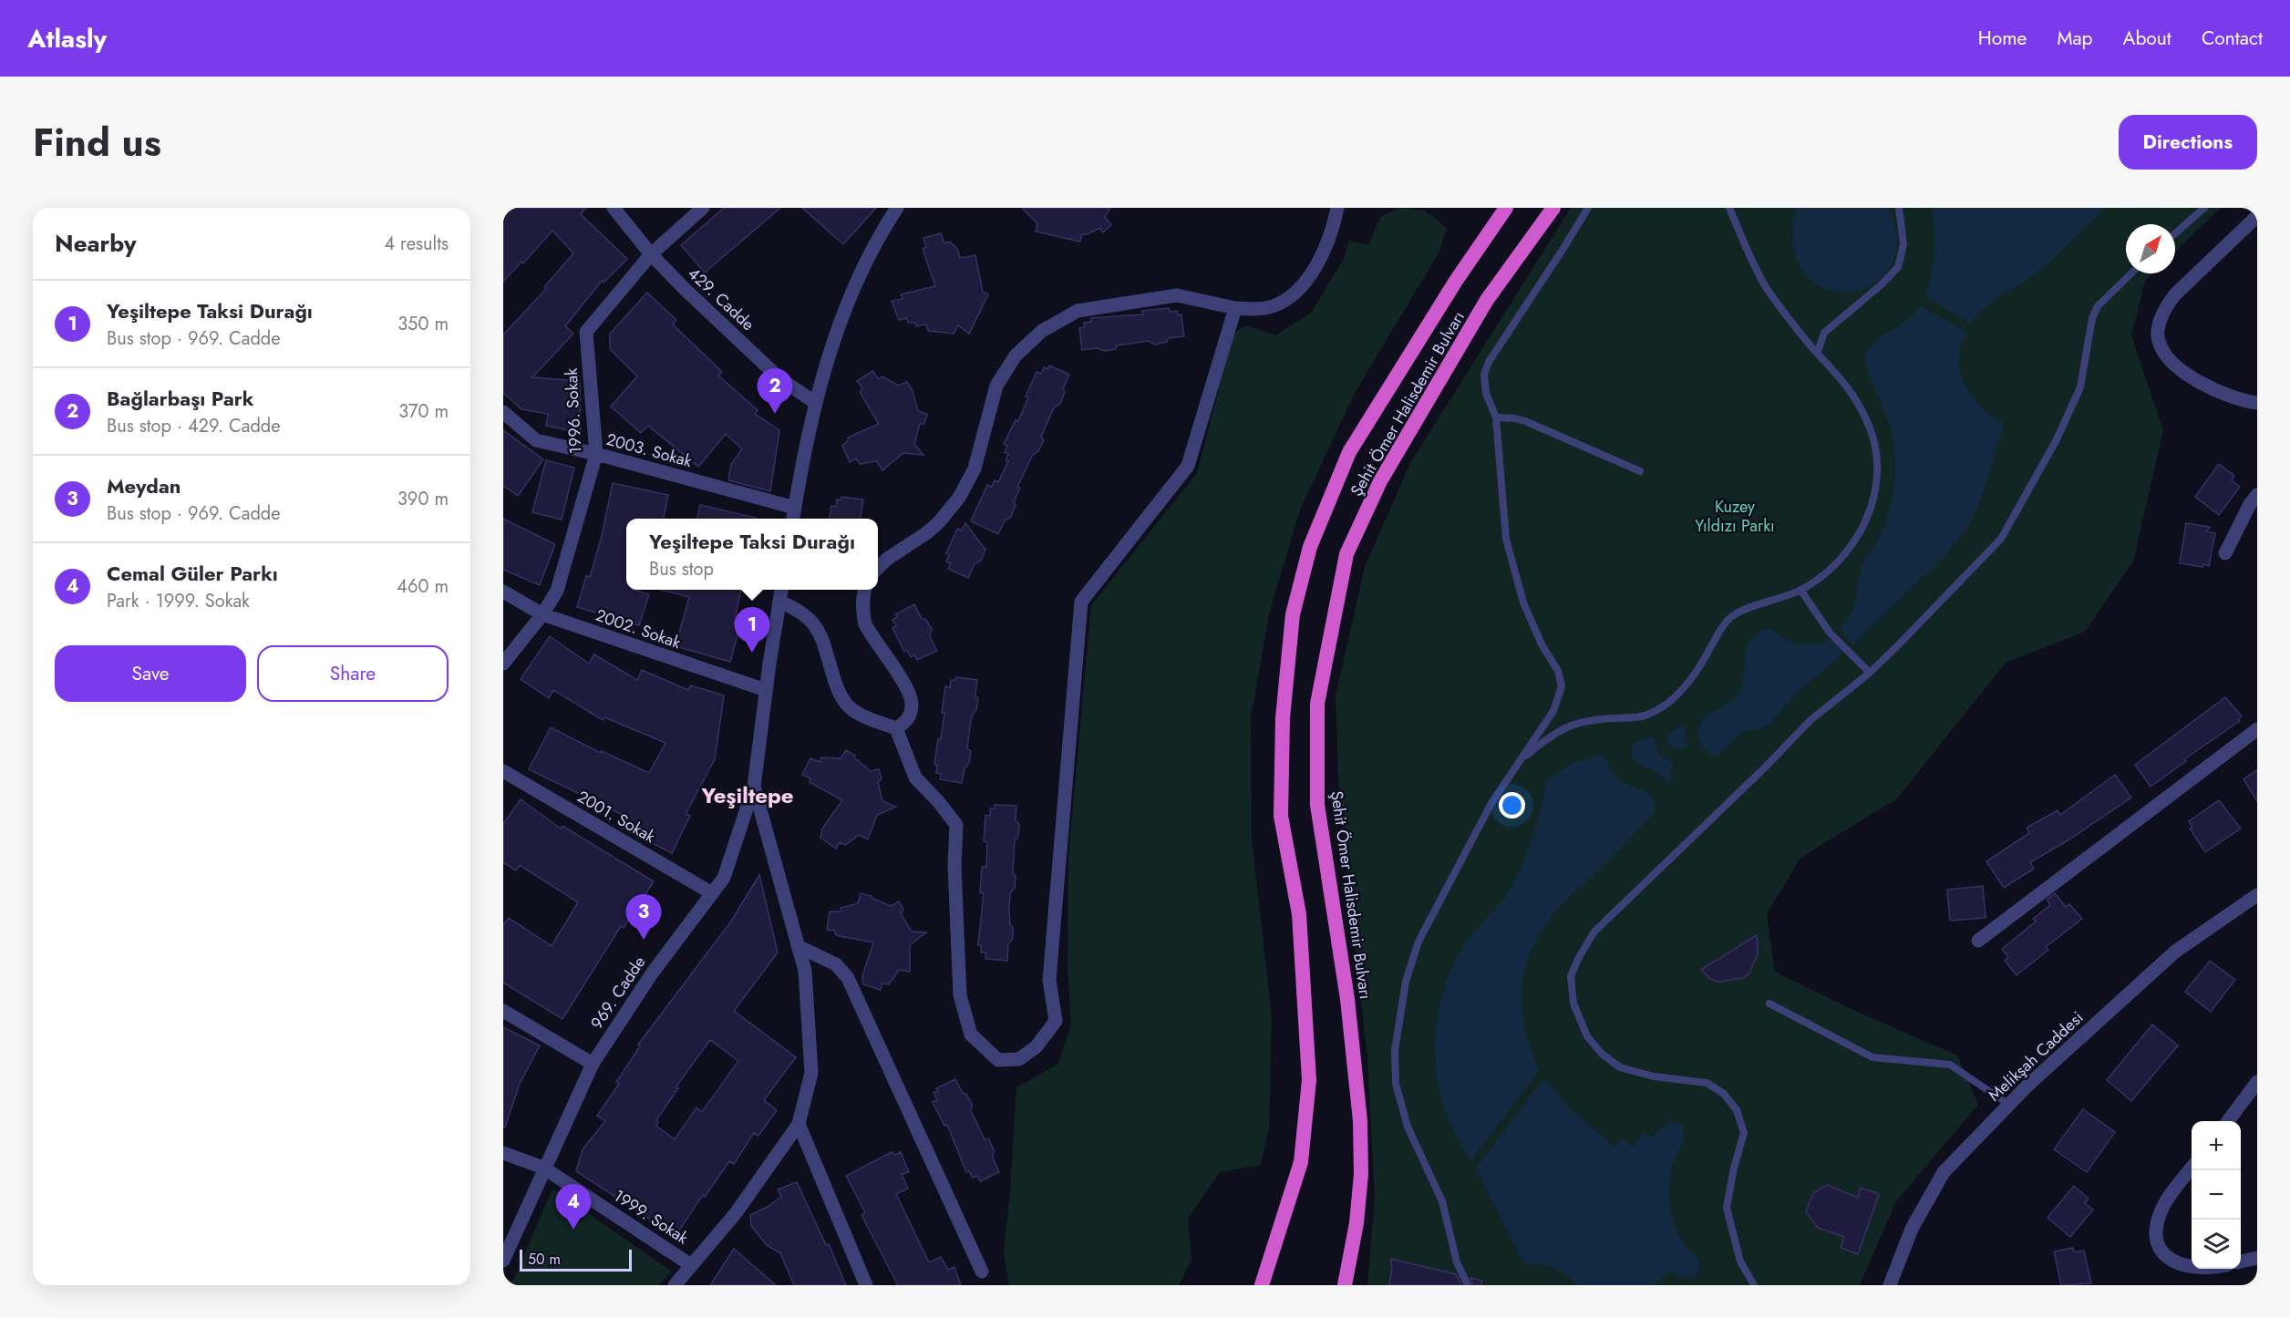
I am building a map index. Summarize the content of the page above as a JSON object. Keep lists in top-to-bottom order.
{
  "streets": {
    "highway": ["Şehit Ömer Halisdemir Bulvarı"],
    "street": [
      "429. Cadde",
      "1996. Sokak",
      "2003. Sokak",
      "2002. Sokak",
      "2001. Sokak",
      "969. Cadde",
      "Melikşah Caddesi",
      "1999. Sokak"
    ]
  },
  "crossings": [
    ["429. Cadde", "1996. Sokak"],
    ["1996. Sokak", "2003. Sokak"],
    ["1996. Sokak", "2002. Sokak"],
    ["2002. Sokak", "969. Cadde"],
    ["2001. Sokak", "969. Cadde"],
    ["969. Cadde", "1999. Sokak"]
  ],
  "districts": ["Yeşiltepe"],
  "parks": ["Kuzey Yıldızı Parkı"],
  "scale_bar": "50 m",
  "north": "top right",
  "page": {
    "header": "Atlasly",
    "nav": [
      "Home",
      "Map",
      "About",
      "Contact"
    ],
    "title": "Find us",
    "buttons": [
      "Directions",
      ["Save", "Share"]
    ],
    "heading": ["Nearby", "4 results"],
    "list": [
      {
        "mark": "1",
        "name": "Yeşiltepe Taksi Durağı",
        "note": "Bus stop · 969. Cadde",
        "value": "350 m"
      },
      {
        "mark": "2",
        "name": "Bağlarbaşı Park",
        "note": "Bus stop · 429. Cadde",
        "value": "370 m"
      },
      {
        "mark": "3",
        "name": "Meydan",
        "note": "Bus stop · 969. Cadde",
        "value": "390 m"
      },
      {
        "mark": "4",
        "name": "Cemal Güler Parkı",
        "note": "Park · 1999. Sokak",
        "value": "460 m"
      }
    ],
    "pins": [
      "2",
      "1",
      "3",
      "4"
    ],
    "popup": ["Yeşiltepe Taksi Durağı", "Bus stop"],
    "map_buttons": ["+", "−"],
    "scale": "50 m"
  }
}
